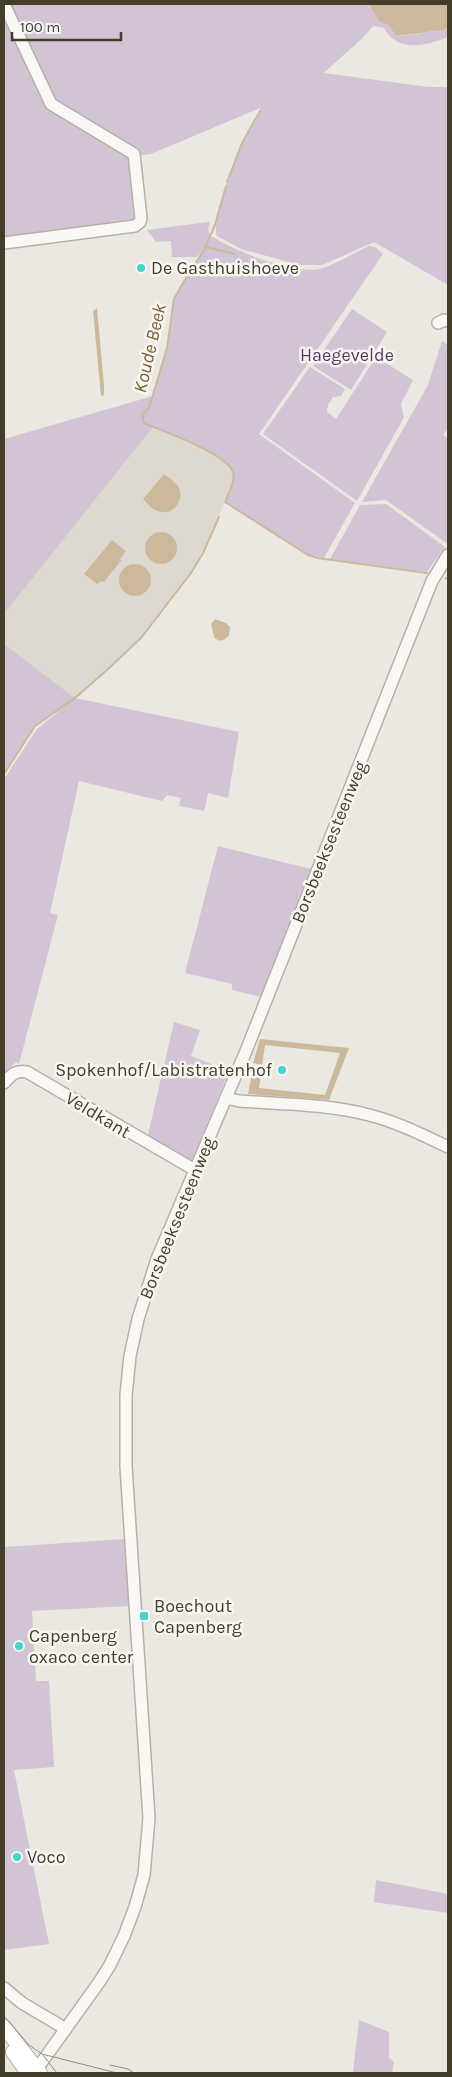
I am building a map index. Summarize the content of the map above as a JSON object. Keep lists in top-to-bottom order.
{
  "streets": {
    "street": ["Borsbeeksesteenweg", "Veldkant"]
  },
  "crossings": [
    ["Borsbeeksesteenweg", "Veldkant"]
  ],
  "water": ["Koude Beek"],
  "parks": ["Haegevelde"],
  "places": {
    "other": [
      "De Gasthuishoeve",
      "Spokenhof/Labistratenhof",
      "Capenberg oxaco center",
      "Voco"
    ],
    "transit": ["Boechout Capenberg"]
  },
  "scale_bar": "100 m"
}
